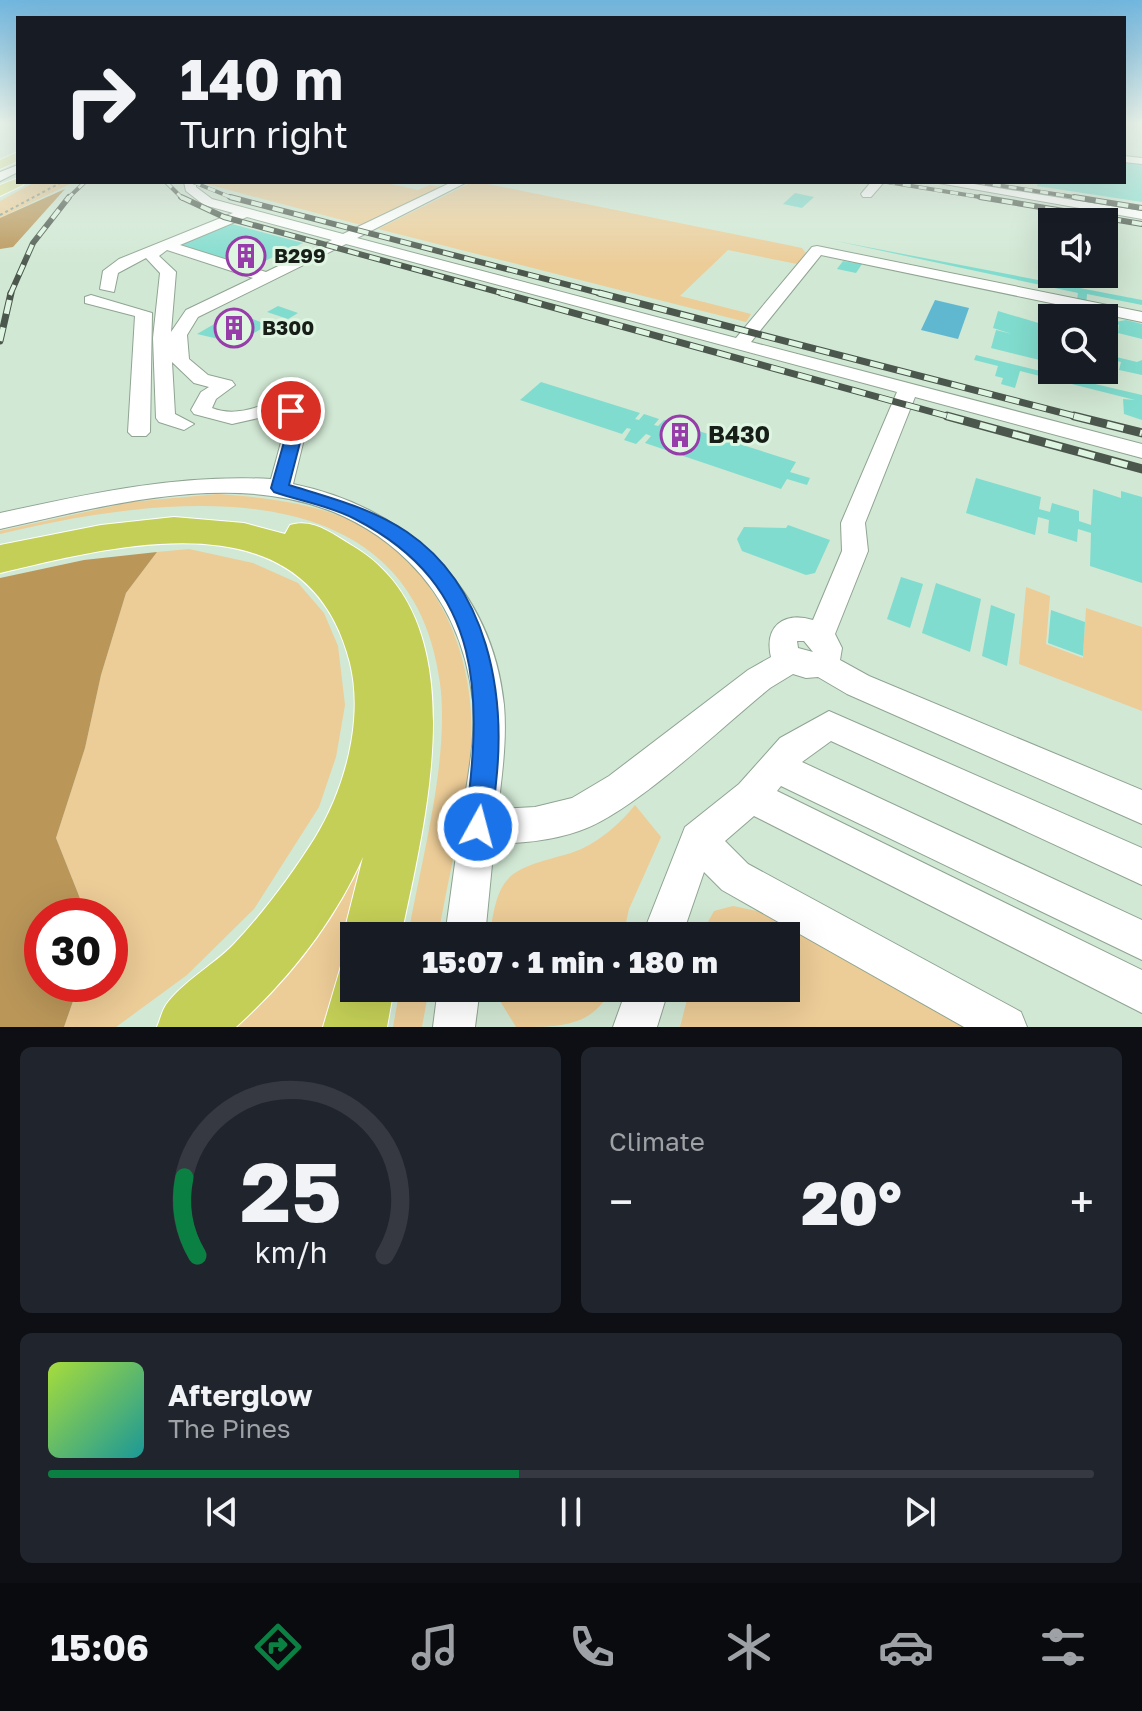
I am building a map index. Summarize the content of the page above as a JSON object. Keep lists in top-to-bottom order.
{
  "places": {
    "building": ["B299", "B300", "B430"]
  },
  "page": {
    "turn": ["140 m", "Turn right"],
    "limit": "30",
    "trip": "15:07 · 1 min · 180 m",
    "tile": "Climate",
    "heat": ["−", "20°", "+"],
    "song": ["Afterglow", "The Pines"],
    "tabs": "15:06",
    "gauge": ["25", "km/h"]
  }
}
